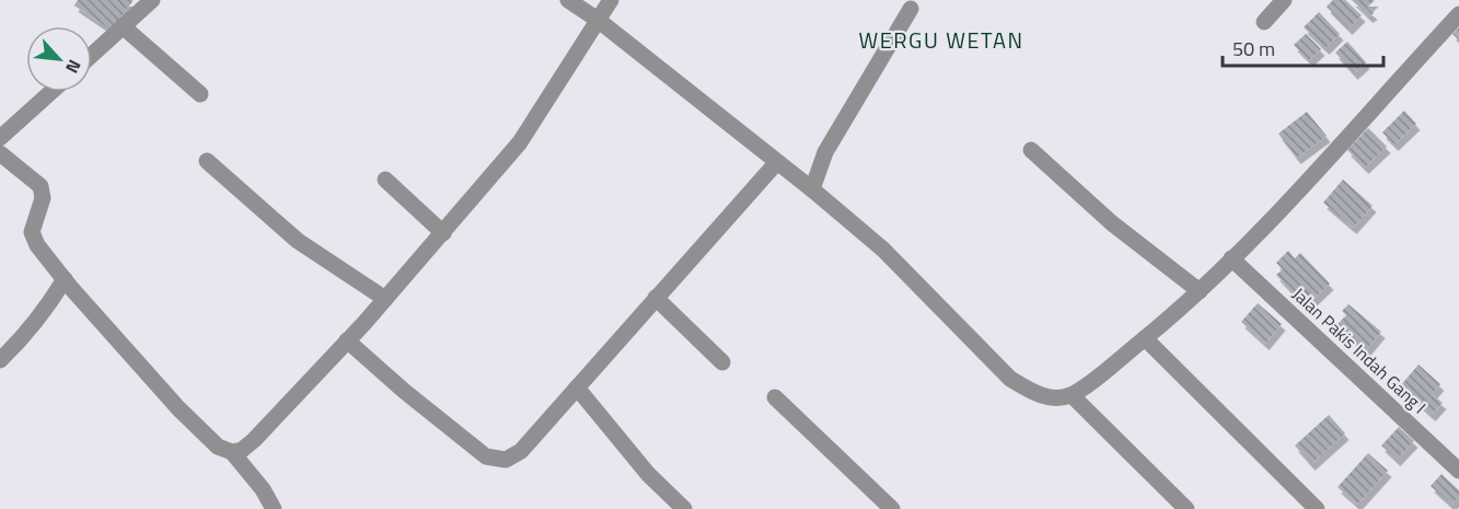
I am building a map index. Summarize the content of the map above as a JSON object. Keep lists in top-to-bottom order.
{
  "streets": {
    "street": ["Jalan Pakis Indah Gang I"]
  },
  "districts": ["WERGU WETAN"],
  "scale_bar": "50 m",
  "north": "bottom right"
}
